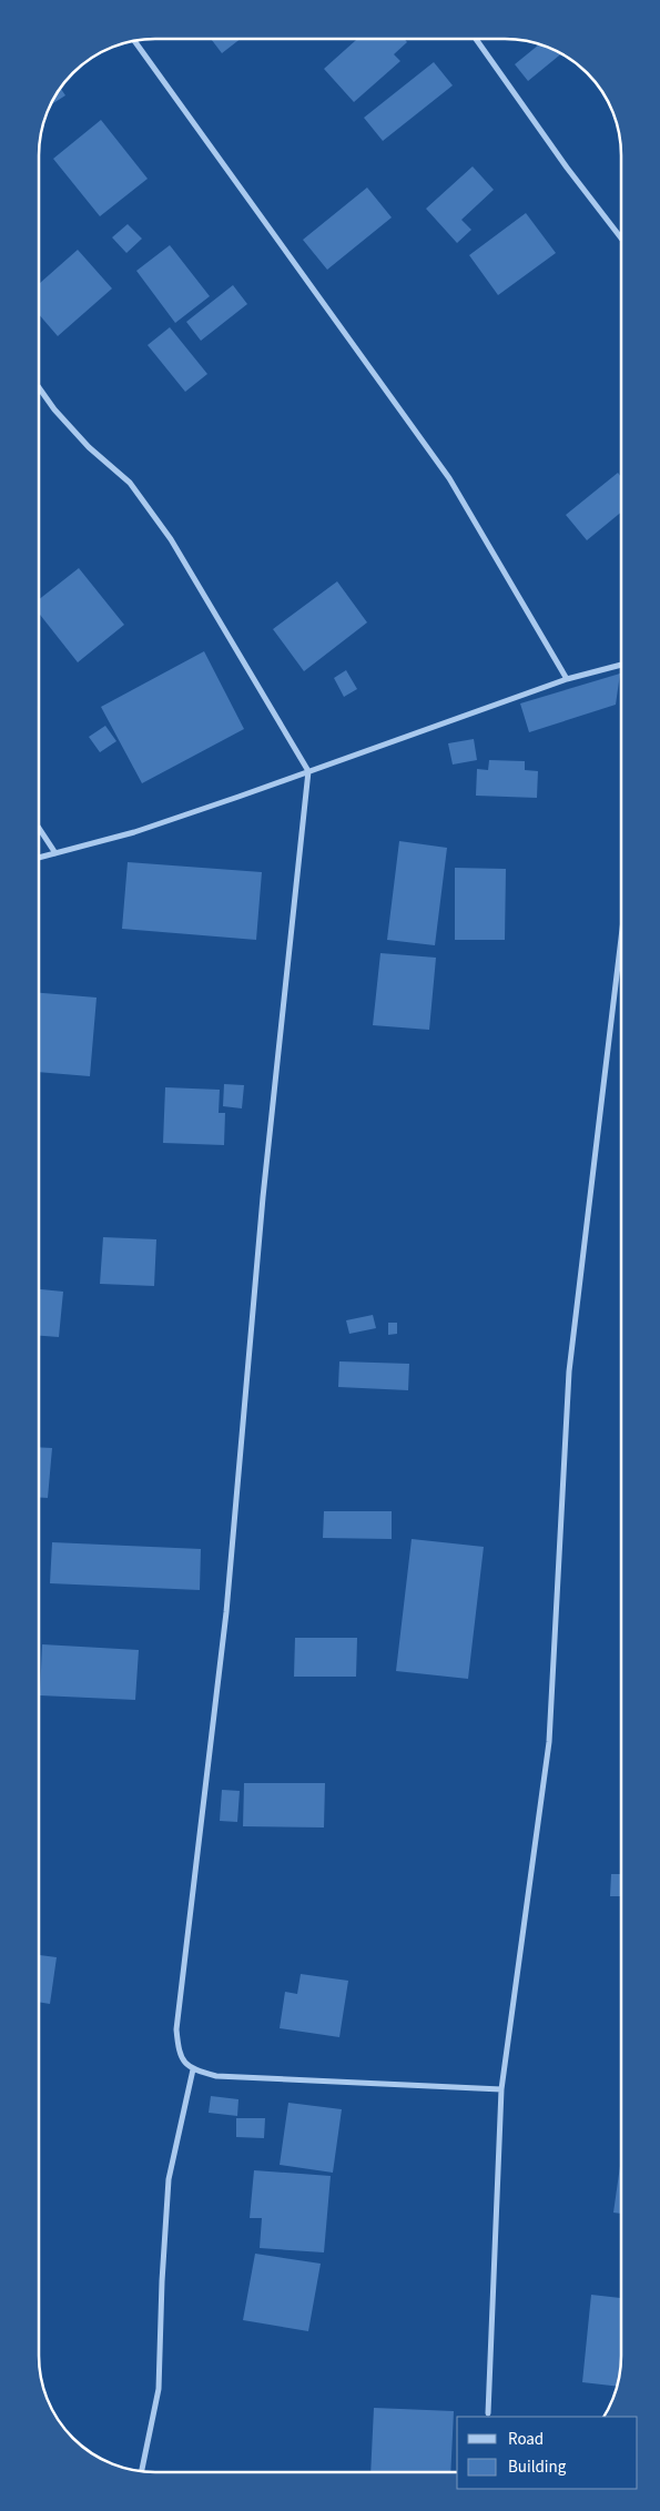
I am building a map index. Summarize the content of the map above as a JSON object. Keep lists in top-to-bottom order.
{
  "legend": ["Road", "Building"]
}
